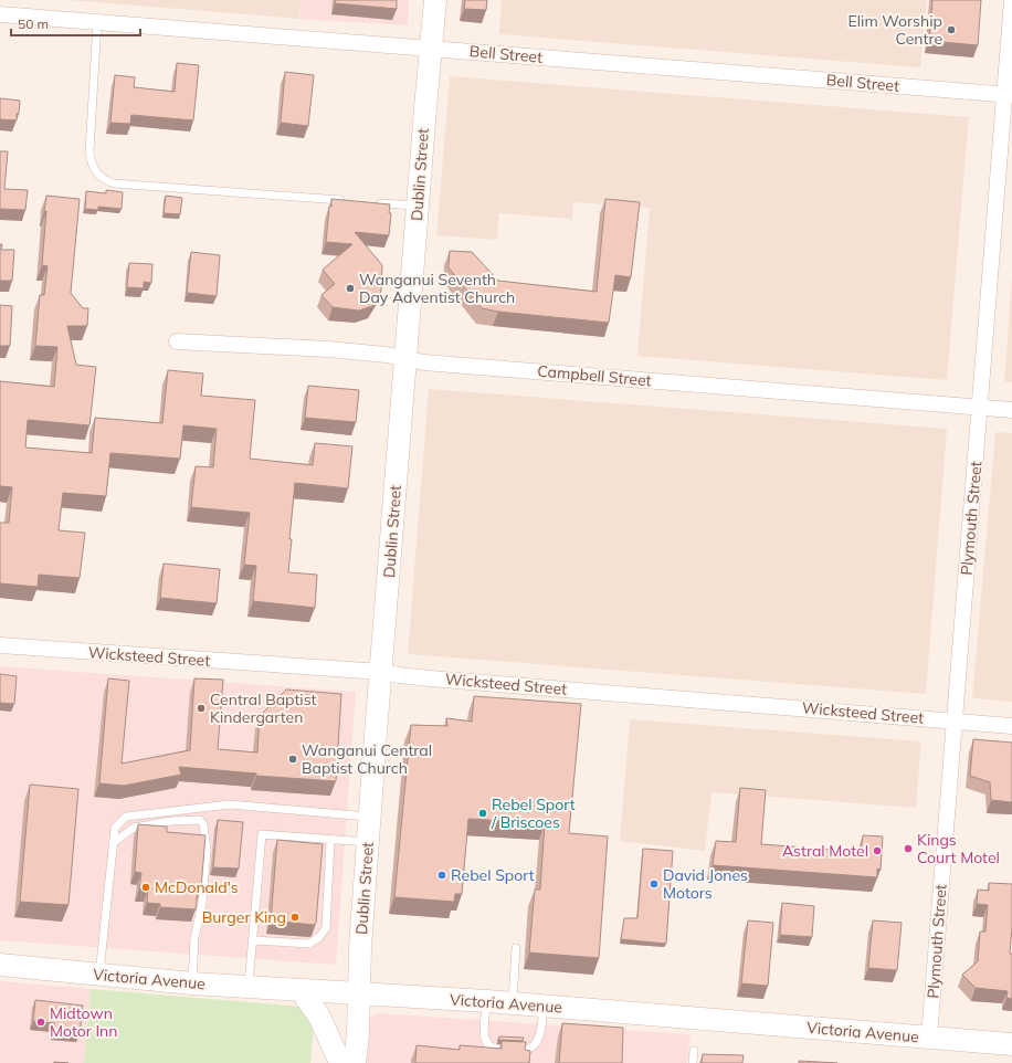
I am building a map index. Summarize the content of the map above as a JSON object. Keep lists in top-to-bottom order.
{
  "streets": {
    "main road": ["Dublin Street", "Victoria Avenue"],
    "street": [
      "Bell Street",
      "Campbell Street",
      "Plymouth Street",
      "Wicksteed Street"
    ]
  },
  "crossings": [
    ["Bell Street", "Dublin Street"],
    ["Bell Street", "Plymouth Street"],
    ["Dublin Street", "Campbell Street"],
    ["Dublin Street", "Wicksteed Street"],
    ["Dublin Street", "Victoria Avenue"],
    ["Campbell Street", "Plymouth Street"],
    ["Plymouth Street", "Wicksteed Street"],
    ["Plymouth Street", "Victoria Avenue"]
  ],
  "places": [
    "Elim Worship Centre",
    "Wanganui Seventh Day Adventist Church",
    "Central Baptist Kindergarten",
    "Wanganui Central Baptist Church",
    "Rebel Sport / Briscoes",
    "Kings Court Motel",
    "Astral Motel",
    "Rebel Sport",
    "David Jones Motors",
    "McDonald's",
    "Burger King",
    "Midtown Motor Inn"
  ],
  "scale_bar": "50 m"
}
